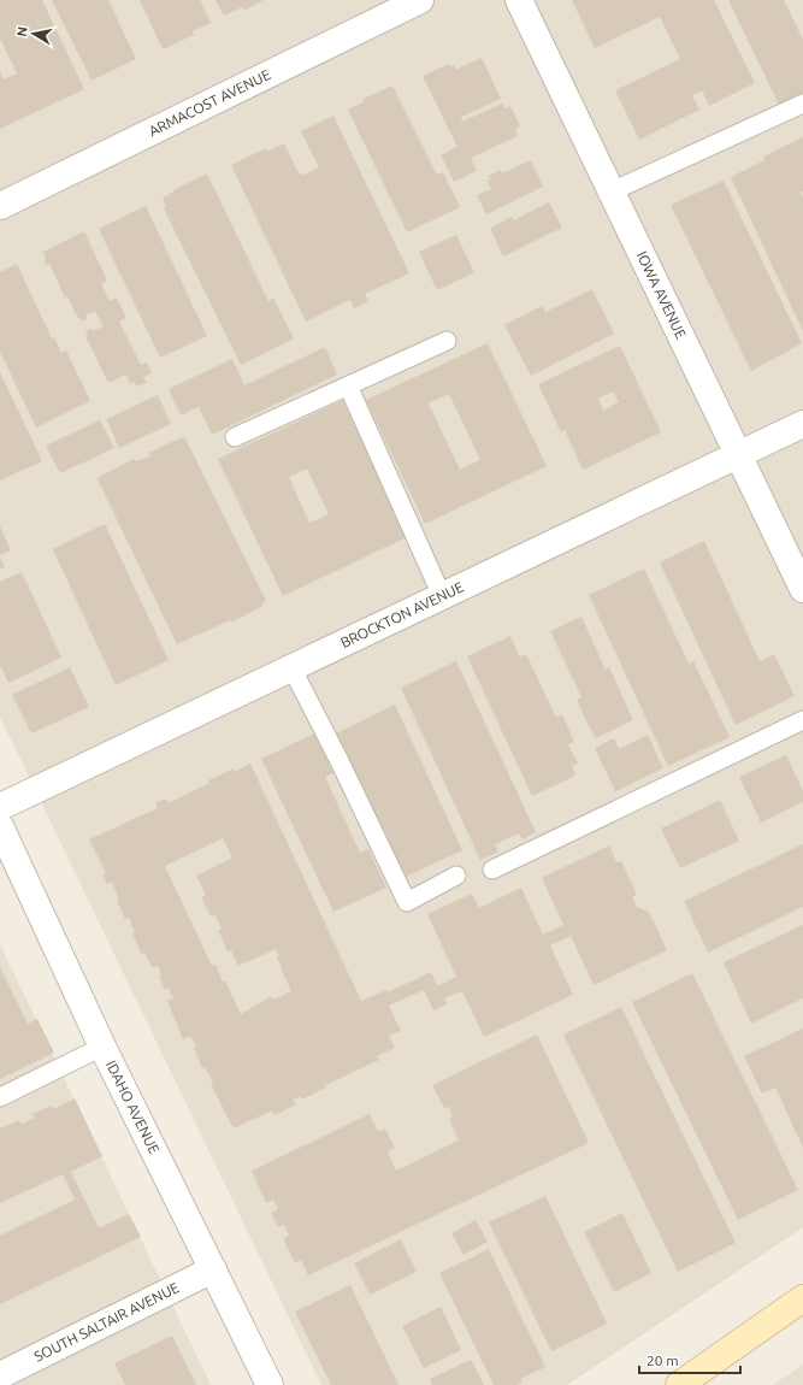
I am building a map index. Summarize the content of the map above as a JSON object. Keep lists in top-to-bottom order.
{
  "streets": {
    "street": [
      "ARMACOST AVENUE",
      "IOWA AVENUE",
      "BROCKTON AVENUE",
      "IDAHO AVENUE",
      "SOUTH SALTAIR AVENUE"
    ]
  },
  "crossings": [
    ["IOWA AVENUE", "BROCKTON AVENUE"],
    ["IDAHO AVENUE", "SOUTH SALTAIR AVENUE"]
  ],
  "scale_bar": "20 m",
  "north": "left"
}
